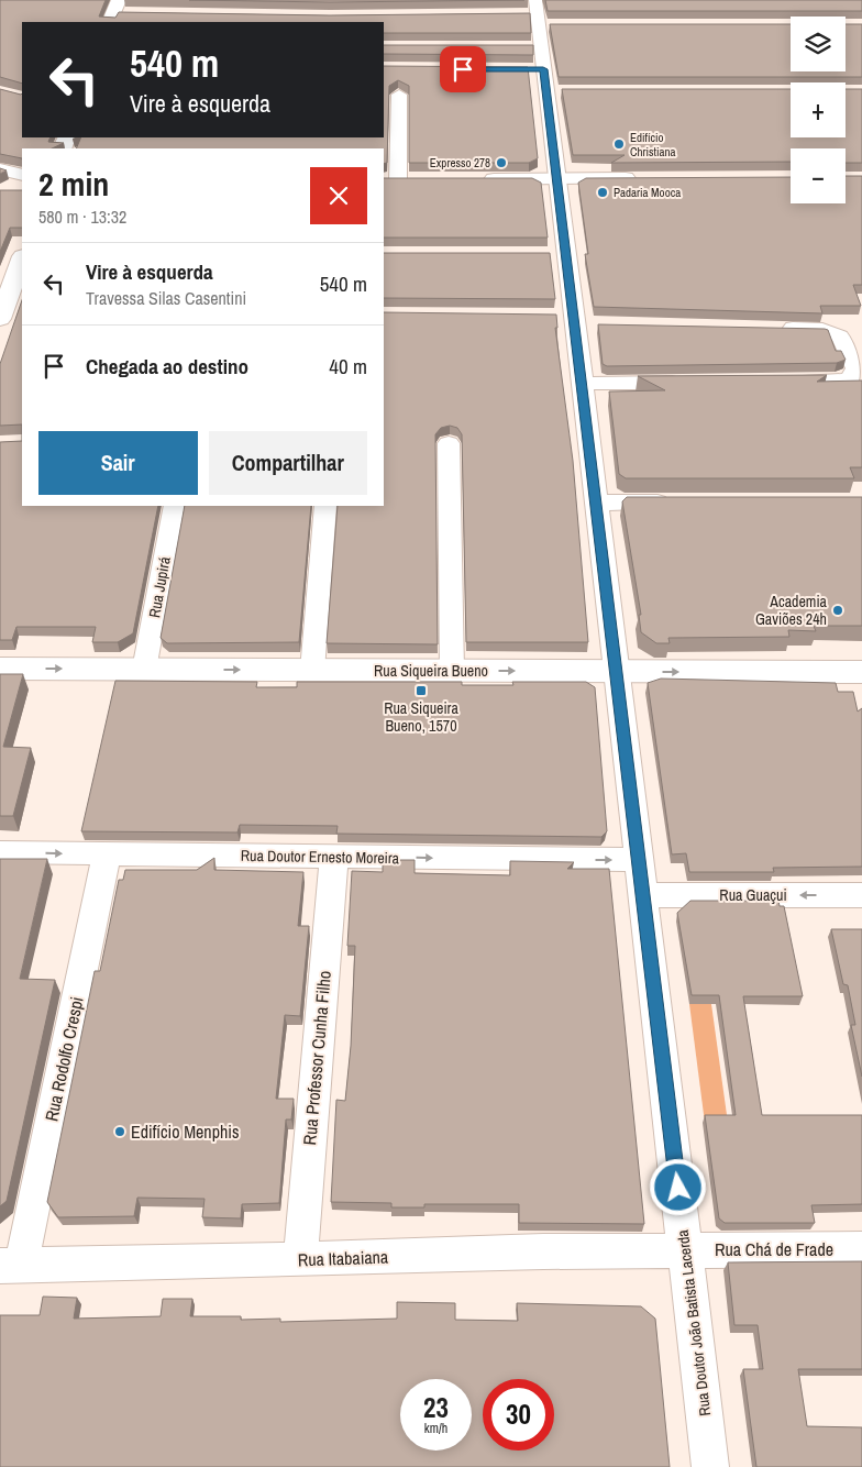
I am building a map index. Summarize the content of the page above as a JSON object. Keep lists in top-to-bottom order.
{
  "streets": {
    "main road": ["Rua Siqueira Bueno"],
    "street": [
      "Rua Jupirá",
      "Rua Doutor Ernesto Moreira",
      "Rua Guaçui",
      "Rua Professor Cunha Filho",
      "Rua Rodolfo Crespi",
      "Rua Chá de Frade",
      "Rua Itabaiana",
      "Rua Doutor João Batista Lacerda"
    ]
  },
  "crossings": [
    ["Rua Jupirá", "Rua Siqueira Bueno"],
    ["Rua Siqueira Bueno", "Rua Doutor João Batista Lacerda"],
    ["Rua Doutor Ernesto Moreira", "Rua Professor Cunha Filho"],
    ["Rua Doutor Ernesto Moreira", "Rua Rodolfo Crespi"],
    ["Rua Doutor Ernesto Moreira", "Rua Doutor João Batista Lacerda"],
    ["Rua Guaçui", "Rua Doutor João Batista Lacerda"],
    ["Rua Professor Cunha Filho", "Rua Itabaiana"],
    ["Rua Rodolfo Crespi", "Rua Itabaiana"],
    ["Rua Chá de Frade", "Rua Itabaiana"],
    ["Rua Chá de Frade", "Rua Doutor João Batista Lacerda"],
    ["Rua Itabaiana", "Rua Doutor João Batista Lacerda"]
  ],
  "one_way": ["Rua Siqueira Bueno", "Rua Doutor Ernesto Moreira", "Rua Guaçui"],
  "places": {
    "other": [
      "Edifício Christiana",
      "Expresso 278",
      "Padaria Mooca",
      "Academia Gaviões 24h",
      "Edifício Menphis"
    ],
    "transit": ["Rua Siqueira Bueno, 1570"]
  },
  "page": {
    "map_buttons": ["+", "−"],
    "turn": ["540 m", "Vire à esquerda"],
    "heading": ["2 min", "580 m · 13:32"],
    "list": [
      {
        "name": "Vire à esquerda",
        "note": "Travessa Silas Casentini",
        "value": "540 m"
      },
      {
        "name": "Chegada ao destino",
        "value": "40 m"
      }
    ],
    "buttons": ["Sair", "Compartilhar"],
    "speed": "23 km/h",
    "limit": "30"
  }
}
